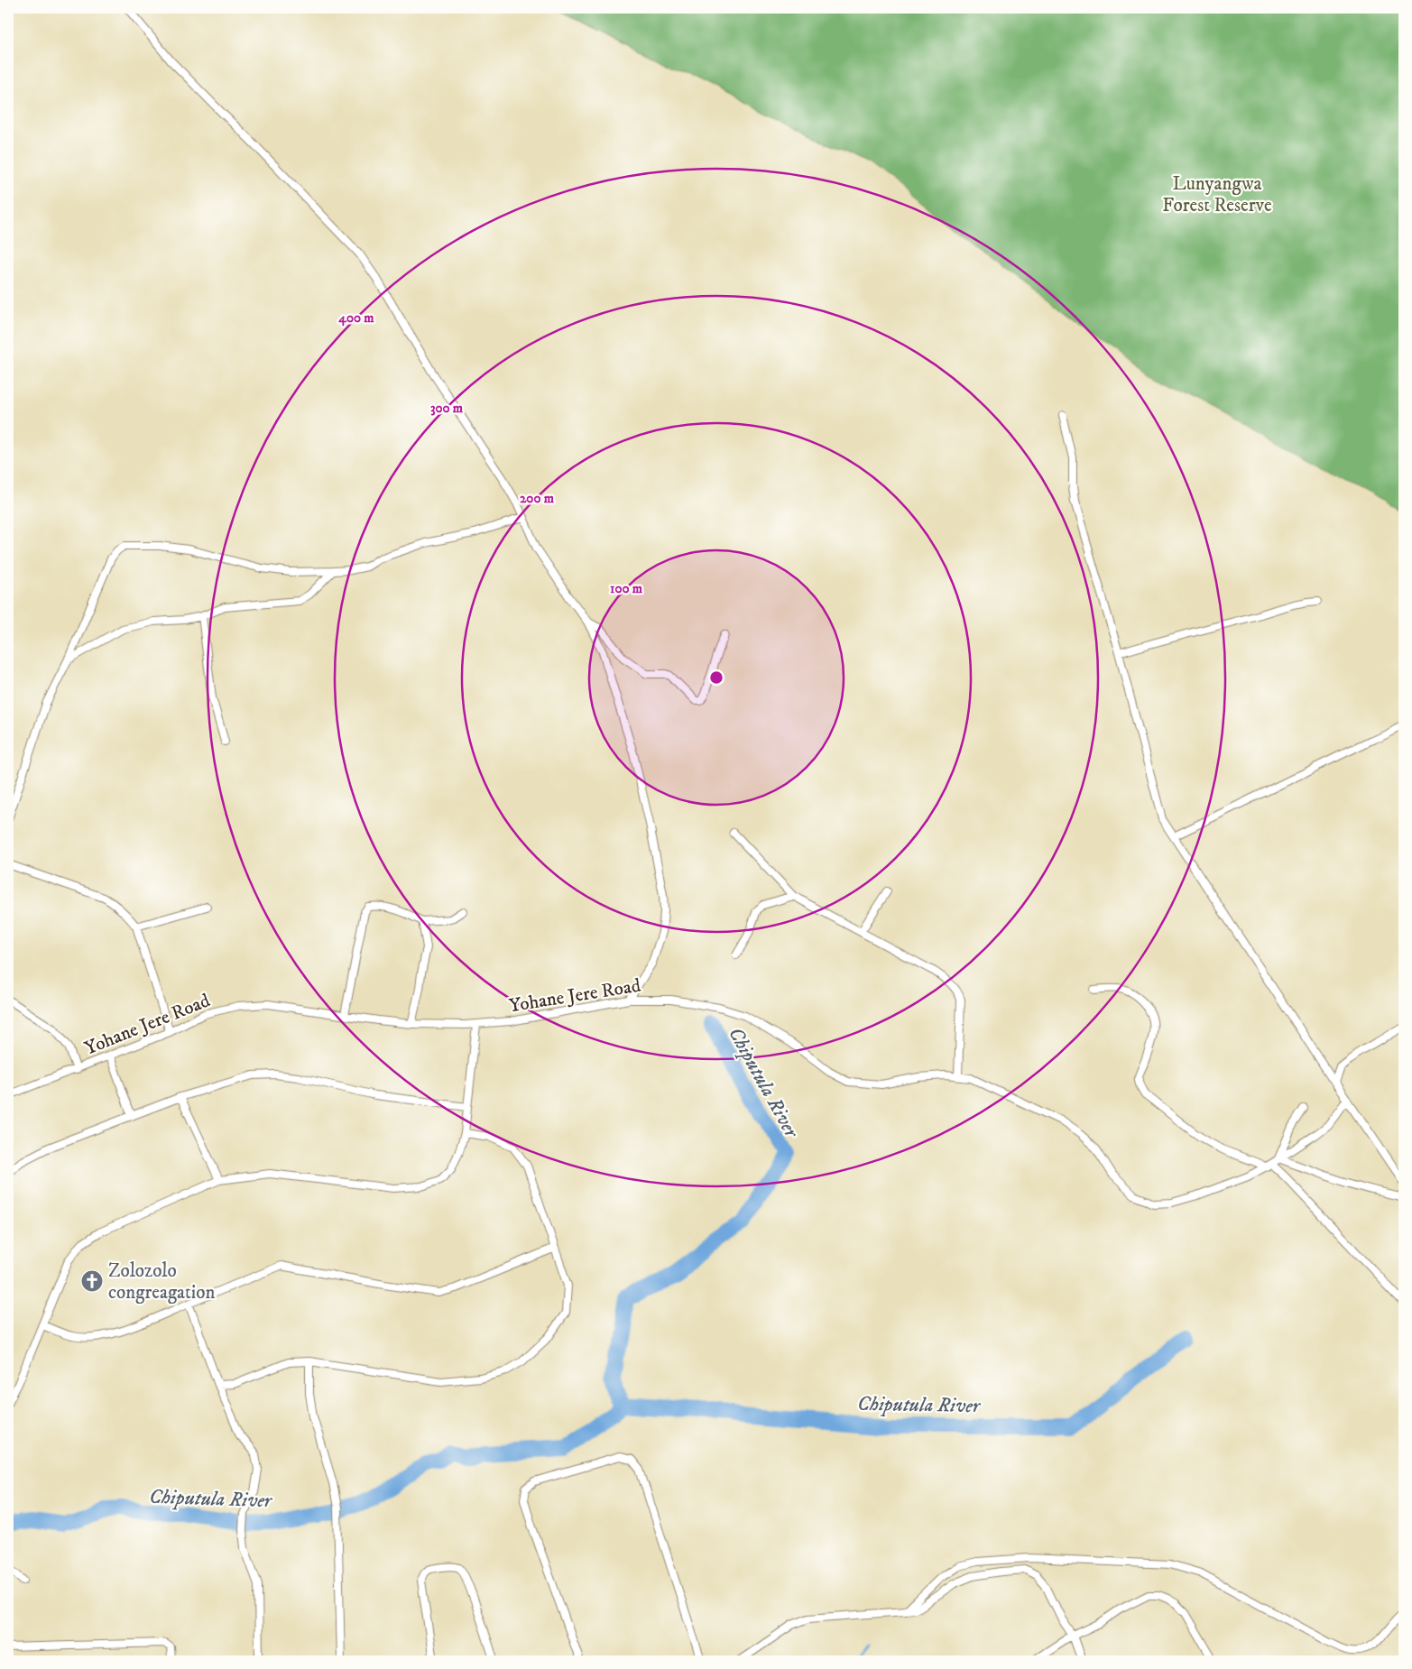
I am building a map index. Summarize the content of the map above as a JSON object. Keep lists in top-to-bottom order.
{
  "streets": {
    "street": ["Yohane Jere Road"]
  },
  "water": ["Chiputula River"],
  "parks": ["Lunyangwa Forest Reserve"],
  "places": {
    "church": ["Zolozolo congreagation"]
  },
  "rings": [
    "400 m",
    "300 m",
    "200 m",
    "100 m"
  ]
}
